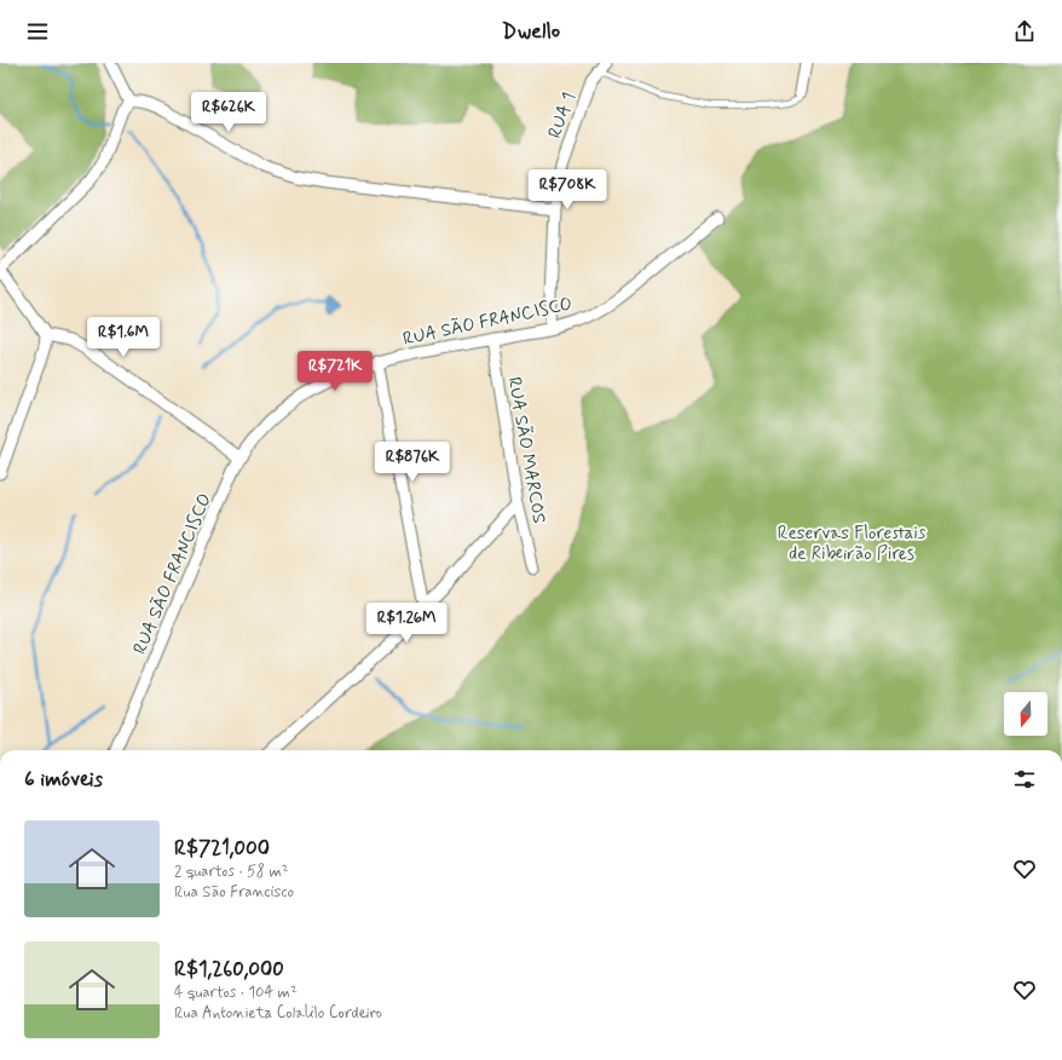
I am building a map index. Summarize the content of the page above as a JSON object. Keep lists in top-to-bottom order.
{
  "streets": {
    "street": ["RUA 1", "RUA SÃO FRANCISCO", "RUA SÃO MARCOS"]
  },
  "crossings": [
    ["RUA 1", "RUA SÃO FRANCISCO"],
    ["RUA SÃO FRANCISCO", "RUA SÃO MARCOS"]
  ],
  "parks": ["Reservas Florestais de Ribeirão Pires"],
  "north": "bottom",
  "page": {
    "header": "Dwello",
    "price": [
      "R$626K",
      "R$708K",
      "R$1.6M",
      "R$721K",
      "R$876K",
      "R$1.26M"
    ],
    "heading": "6 imóveis",
    "list": [
      {
        "name": "R$721,000",
        "note": "2 quartos · 58 m² · Rua São Francisco"
      },
      {
        "name": "R$1,260,000",
        "note": "4 quartos · 104 m² · Rua Antonieta Colalilo Cordeiro"
      }
    ]
  }
}
